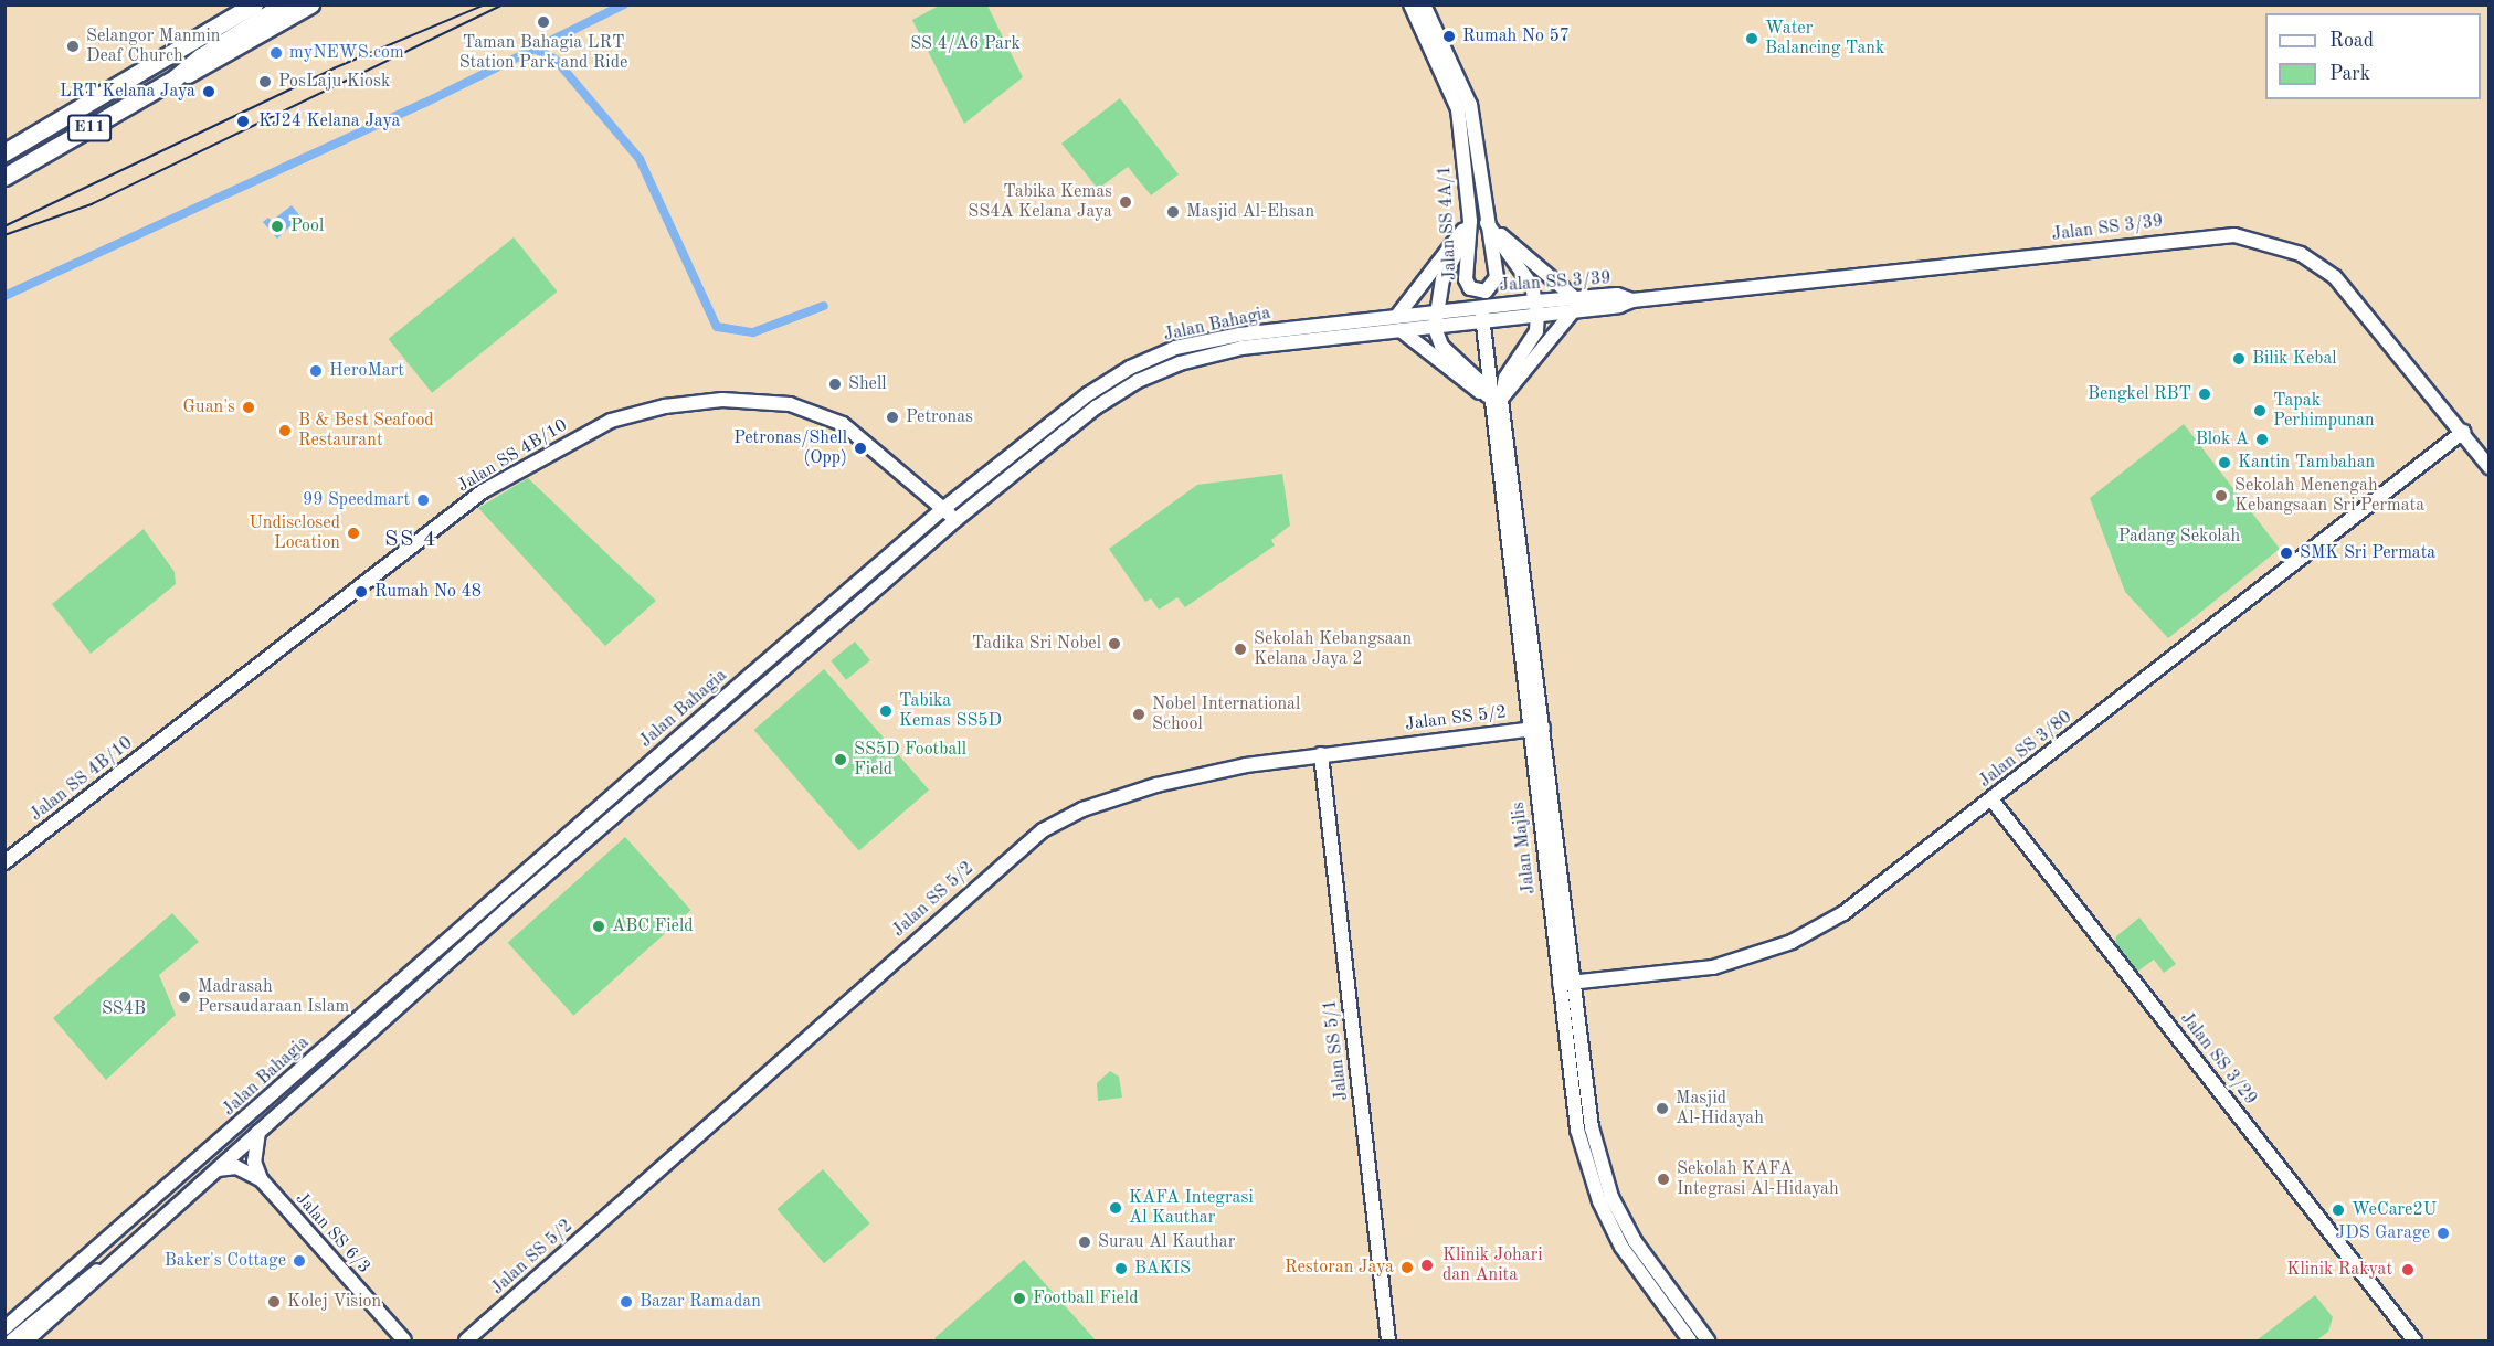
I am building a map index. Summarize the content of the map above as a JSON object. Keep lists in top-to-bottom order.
{
  "streets": {
    "highway": ["E11"],
    "main road": [
      "Jalan SS 4A/1",
      "Jalan SS 3/39",
      "Jalan Bahagia",
      "Jalan SS 4B/10",
      "Jalan SS 5/2",
      "Jalan SS 3/80",
      "Jalan Majlis",
      "Jalan SS 5/1",
      "Jalan SS 3/29",
      "Jalan SS 6/3"
    ]
  },
  "crossings": [
    ["Jalan SS 3/39", "Jalan Bahagia"],
    ["Jalan SS 3/39", "Jalan SS 3/80"],
    ["Jalan SS 3/39", "Jalan Majlis"],
    ["Jalan Bahagia", "Jalan SS 4B/10"],
    ["Jalan Bahagia", "Jalan Majlis"],
    ["Jalan SS 5/2", "Jalan Majlis"],
    ["Jalan SS 5/2", "Jalan SS 5/1"],
    ["Jalan SS 3/80", "Jalan Majlis"],
    ["Jalan SS 3/80", "Jalan SS 3/29"]
  ],
  "districts": ["SS 4"],
  "parks": ["SS 4/A6 Park", "Padang Sekolah", "SS4B"],
  "places": [
    "Taman Bahagia LRT Station Park and Ride",
    "Rumah No 57",
    "Water Balancing Tank",
    "Selangor Manmin Deaf Church",
    "myNEWS.com",
    "PosLaju Kiosk",
    "LRT Kelana Jaya",
    "KJ24 Kelana Jaya",
    "Tabika Kemas SS4A Kelana Jaya",
    "Masjid Al-Ehsan",
    "Pool",
    "Bilik Kebal",
    "HeroMart",
    "Shell",
    "Bengkel RBT",
    "Guan's",
    "Tapak Perhimpunan",
    "Petronas",
    "B & Best Seafood Restaurant",
    "Blok A",
    "Petronas/Shell (Opp)",
    "Kantin Tambahan",
    "Sekolah Menengah Kebangsaan Sri Permata",
    "99 Speedmart",
    "Undisclosed Location",
    "SMK Sri Permata",
    "Rumah No 48",
    "Tadika Sri Nobel",
    "Sekolah Kebangsaan Kelana Jaya 2",
    "Tabika Kemas SS5D",
    "Nobel International School",
    "SS5D Football Field",
    "ABC Field",
    "Madrasah Persaudaraan Islam",
    "Masjid Al-Hidayah",
    "Sekolah KAFA Integrasi Al-Hidayah",
    "KAFA Integrasi Al Kauthar",
    "WeCare2U",
    "JDS Garage",
    "Surau Al Kauthar",
    "Baker's Cottage",
    "Klinik Johari dan Anita",
    "Restoran Jaya",
    "BAKIS",
    "Klinik Rakyat",
    "Football Field",
    "Kolej Vision",
    "Bazar Ramadan"
  ],
  "legend": ["Road", "Park"]
}
